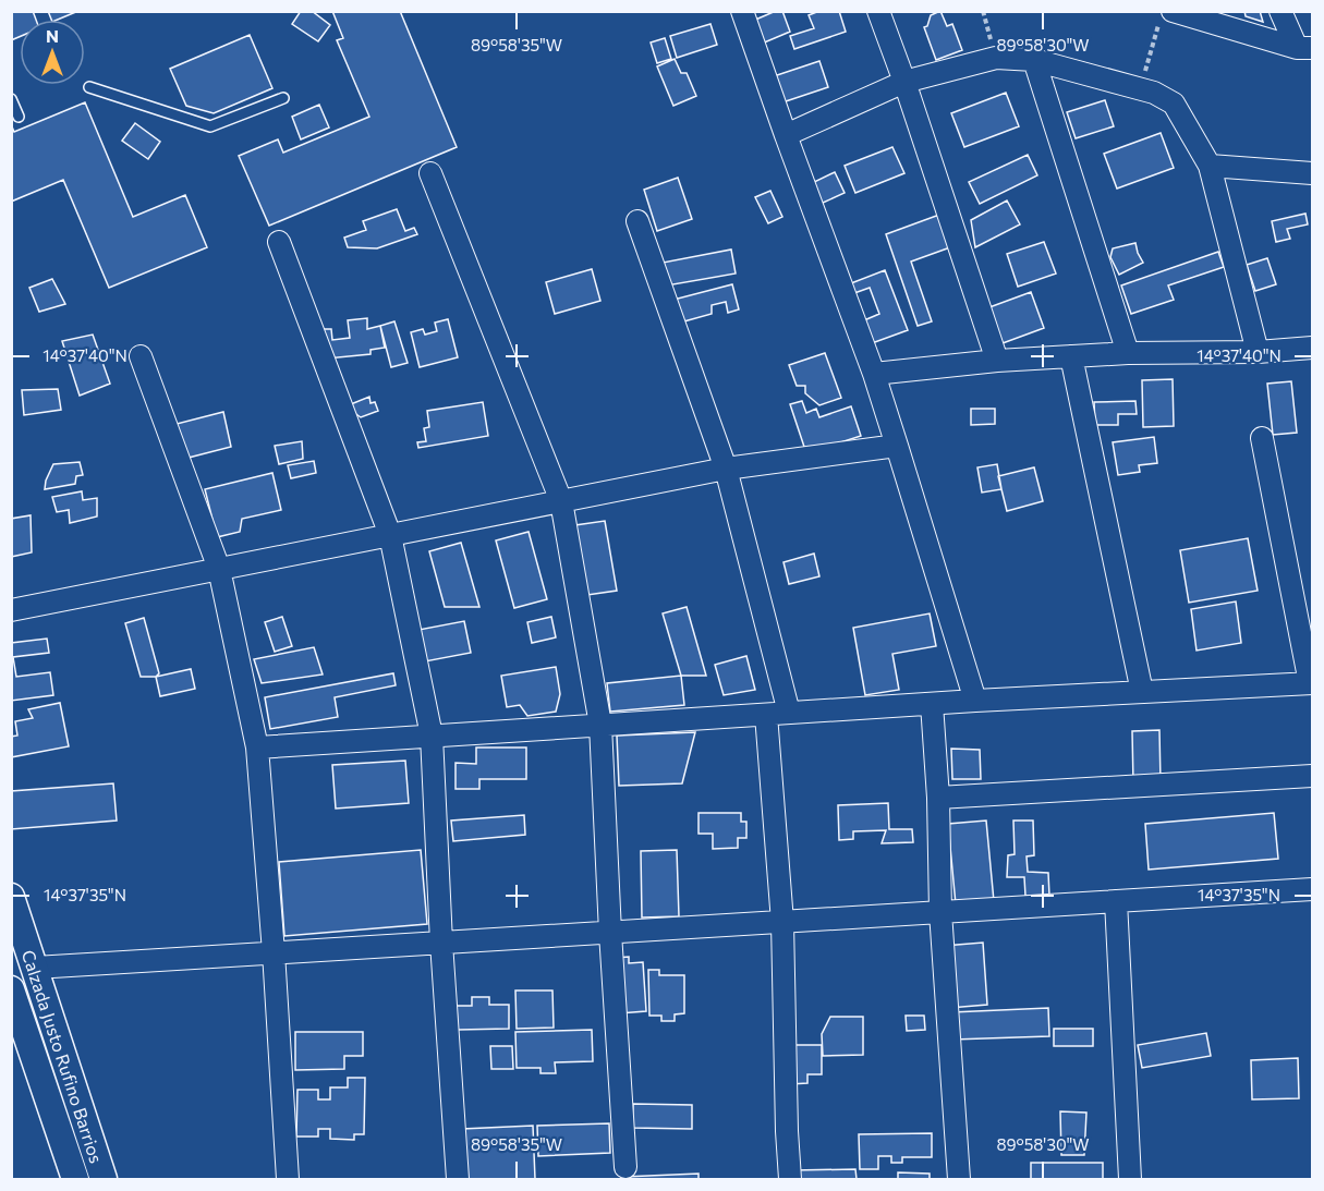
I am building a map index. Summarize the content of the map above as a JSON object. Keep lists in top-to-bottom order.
{
  "streets": {
    "street": ["Calzada Justo Rufino Barrios"]
  },
  "north": "top",
  "coordinates": [
    "89°58'35\"W",
    "89°58'30\"W",
    "14°37'40\"N",
    "14°37'35\"N"
  ]
}
